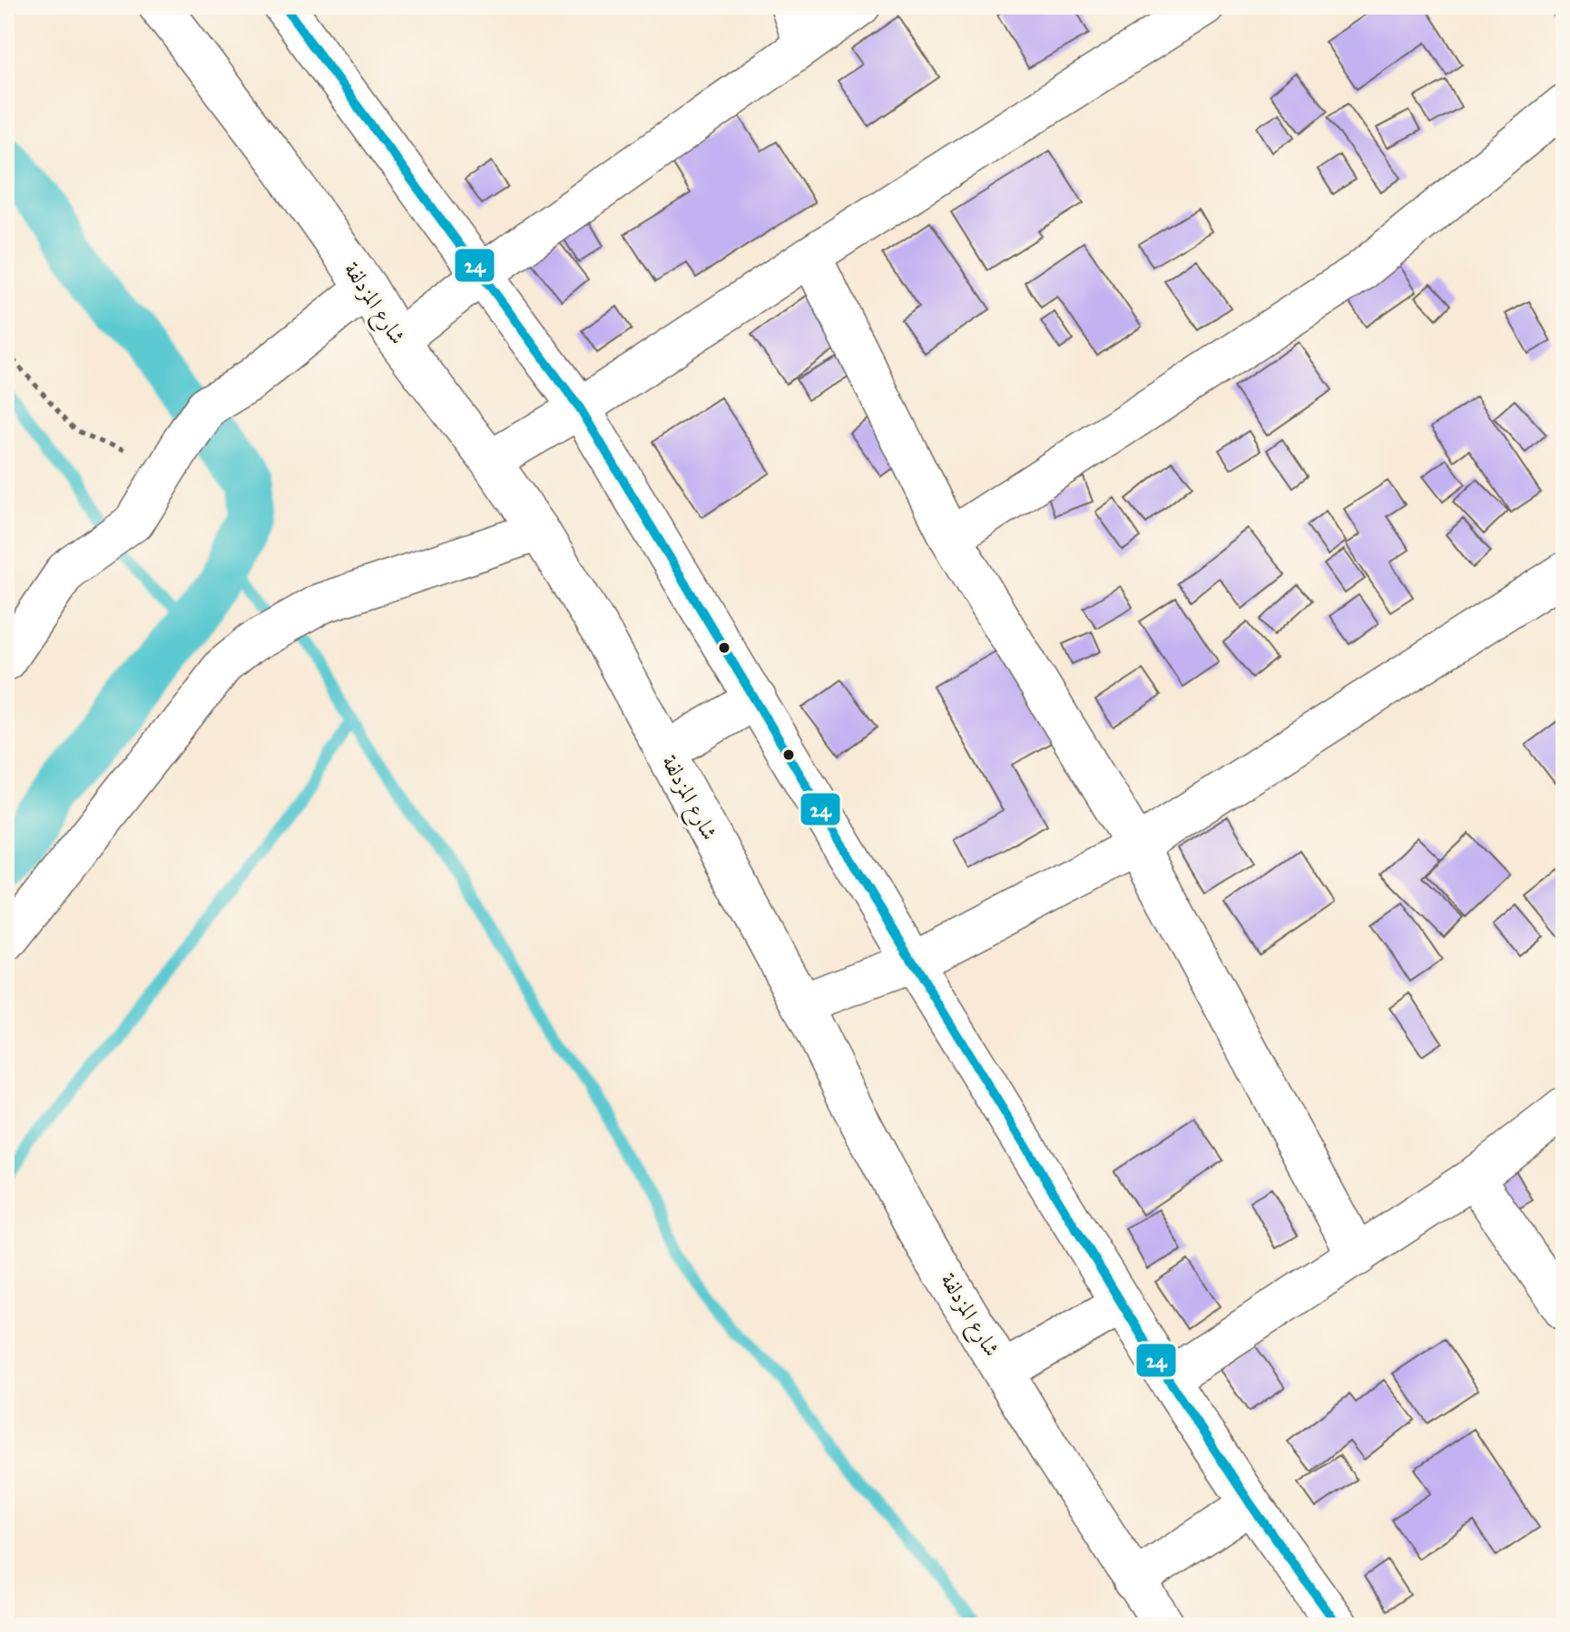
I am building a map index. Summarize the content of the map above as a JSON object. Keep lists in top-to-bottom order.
{
  "streets": {
    "street": ["شارع المزدلفة"]
  },
  "lines": ["transit line 24"]
}
